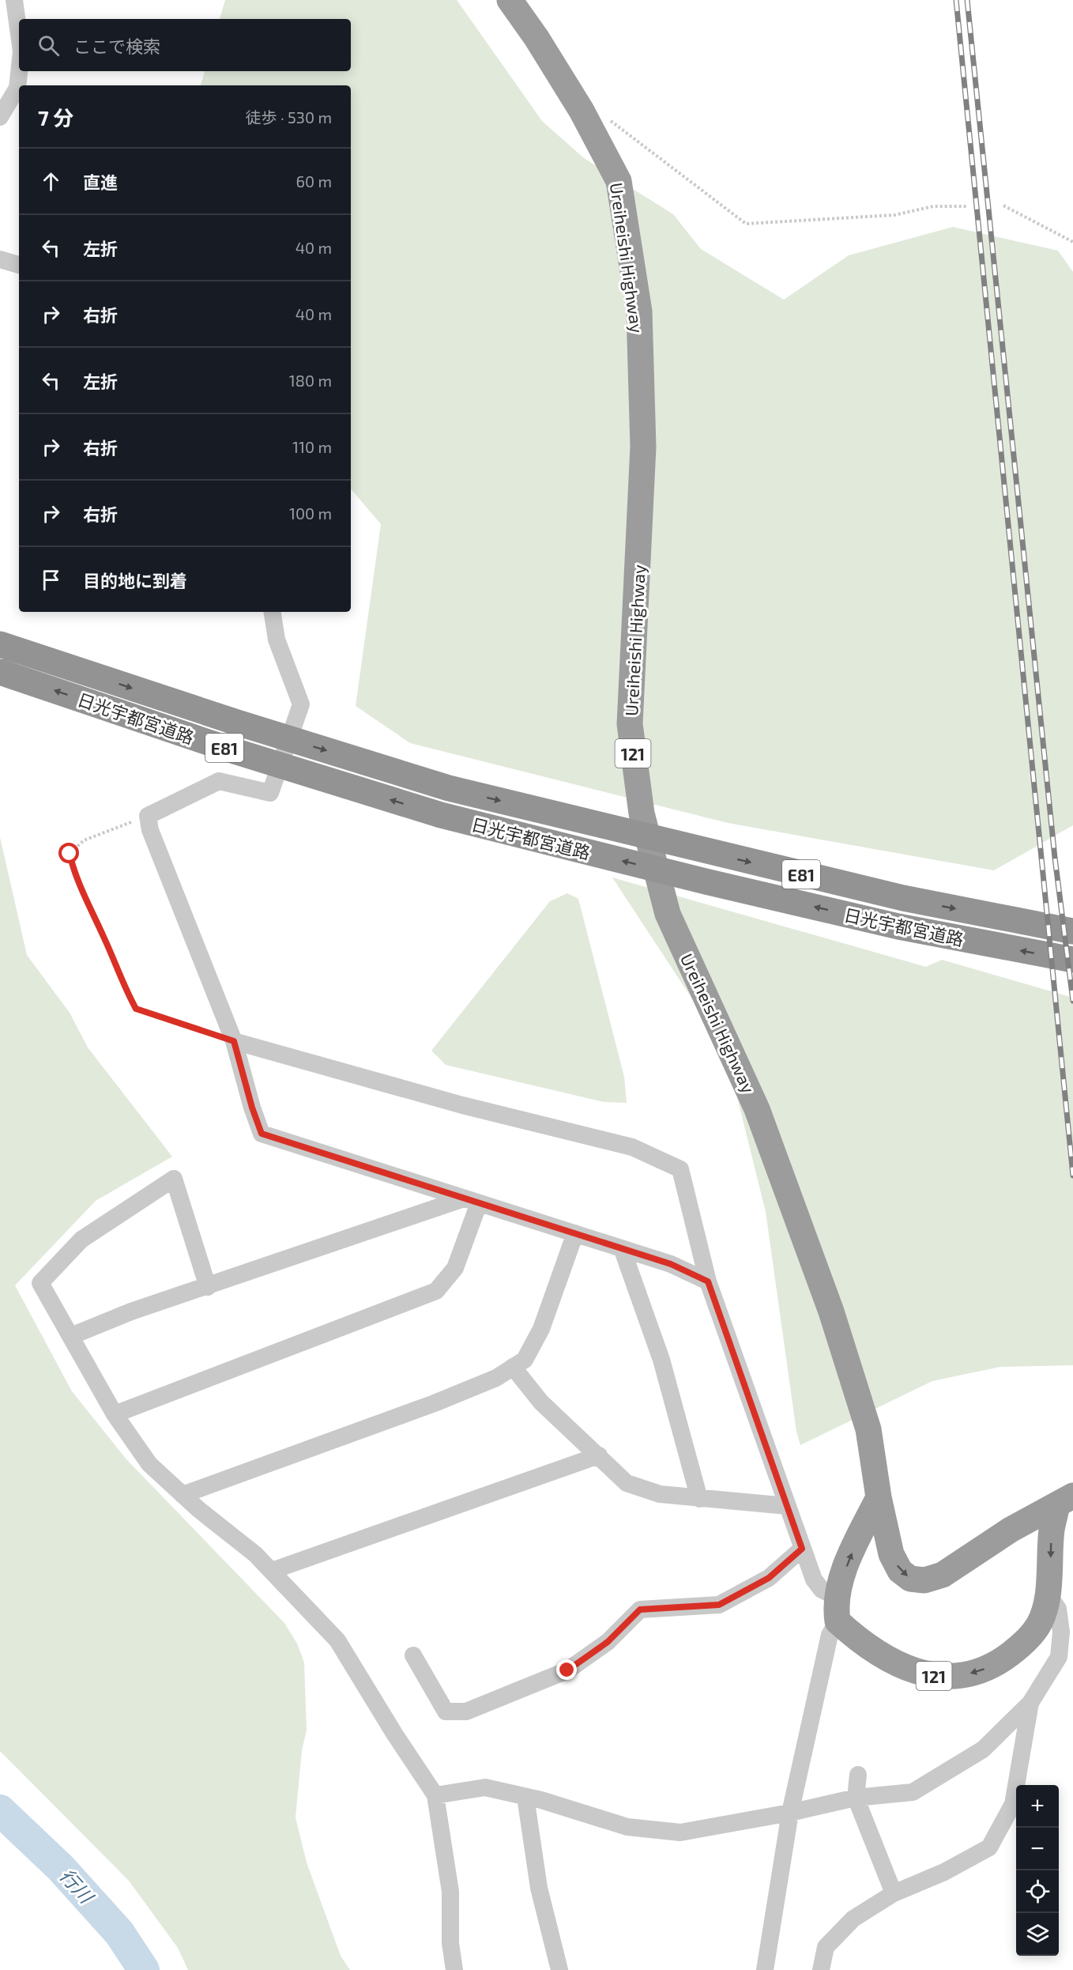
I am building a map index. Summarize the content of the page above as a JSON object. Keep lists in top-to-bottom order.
{
  "streets": {
    "highway": [
      "Ureiheishi Highway",
      "日光宇都宮道路",
      "E81",
      "121"
    ]
  },
  "water": ["行川"],
  "page": {
    "search": "ここで検索",
    "heading": ["7 分", "徒歩 · 530 m"],
    "list": [
      ["直進", "60 m"],
      ["左折", "40 m"],
      ["右折", "40 m"],
      ["左折", "180 m"],
      ["右折", "110 m"],
      ["右折", "100 m"],
      "目的地に到着"
    ],
    "map_buttons": ["+", "−"]
  }
}
